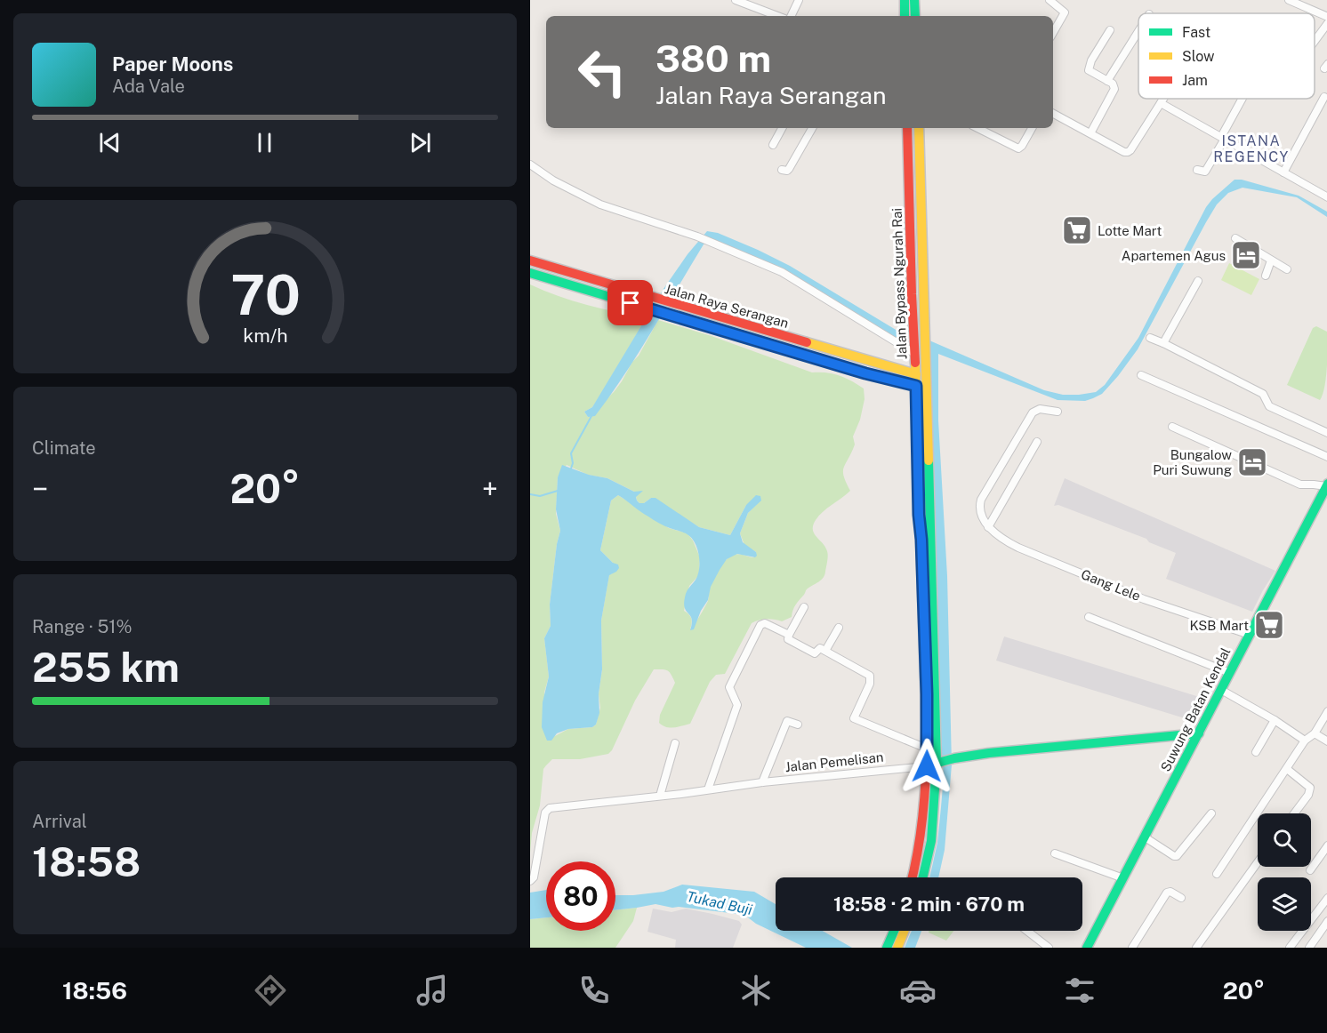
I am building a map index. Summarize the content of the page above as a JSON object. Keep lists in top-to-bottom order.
{
  "streets": {
    "main road": [
      "Jalan Bypass Ngurah Rai",
      "Jalan Raya Serangan",
      "Suwung Batan Kendal",
      "Jalan Pemelisan"
    ],
    "street": ["Gang Lele"]
  },
  "crossings": [
    ["Jalan Bypass Ngurah Rai", "Jalan Raya Serangan"],
    ["Jalan Bypass Ngurah Rai", "Jalan Pemelisan"],
    ["Gang Lele", "Suwung Batan Kendal"],
    ["Suwung Batan Kendal", "Jalan Pemelisan"]
  ],
  "districts": ["ISTANA REGENCY"],
  "water": ["Tukad Buji"],
  "places": {
    "supermarket": ["Lotte Mart", "KSB Mart"],
    "hotel": ["Apartemen Agus", "Bungalow Puri Suwung"]
  },
  "legend": ["Fast", "Slow", "Jam"],
  "page": {
    "turn": ["380 m", "Jalan Raya Serangan"],
    "song": ["Paper Moons", "Ada Vale"],
    "tile": [
      "Climate",
      ["Range · 51%", "255 km"],
      ["Arrival", "18:58"]
    ],
    "heat": ["−", "20°", "+"],
    "limit": "80",
    "trip": "18:58 · 2 min · 670 m",
    "tabs": ["18:56", "20°"],
    "gauge": ["70", "km/h"]
  }
}
